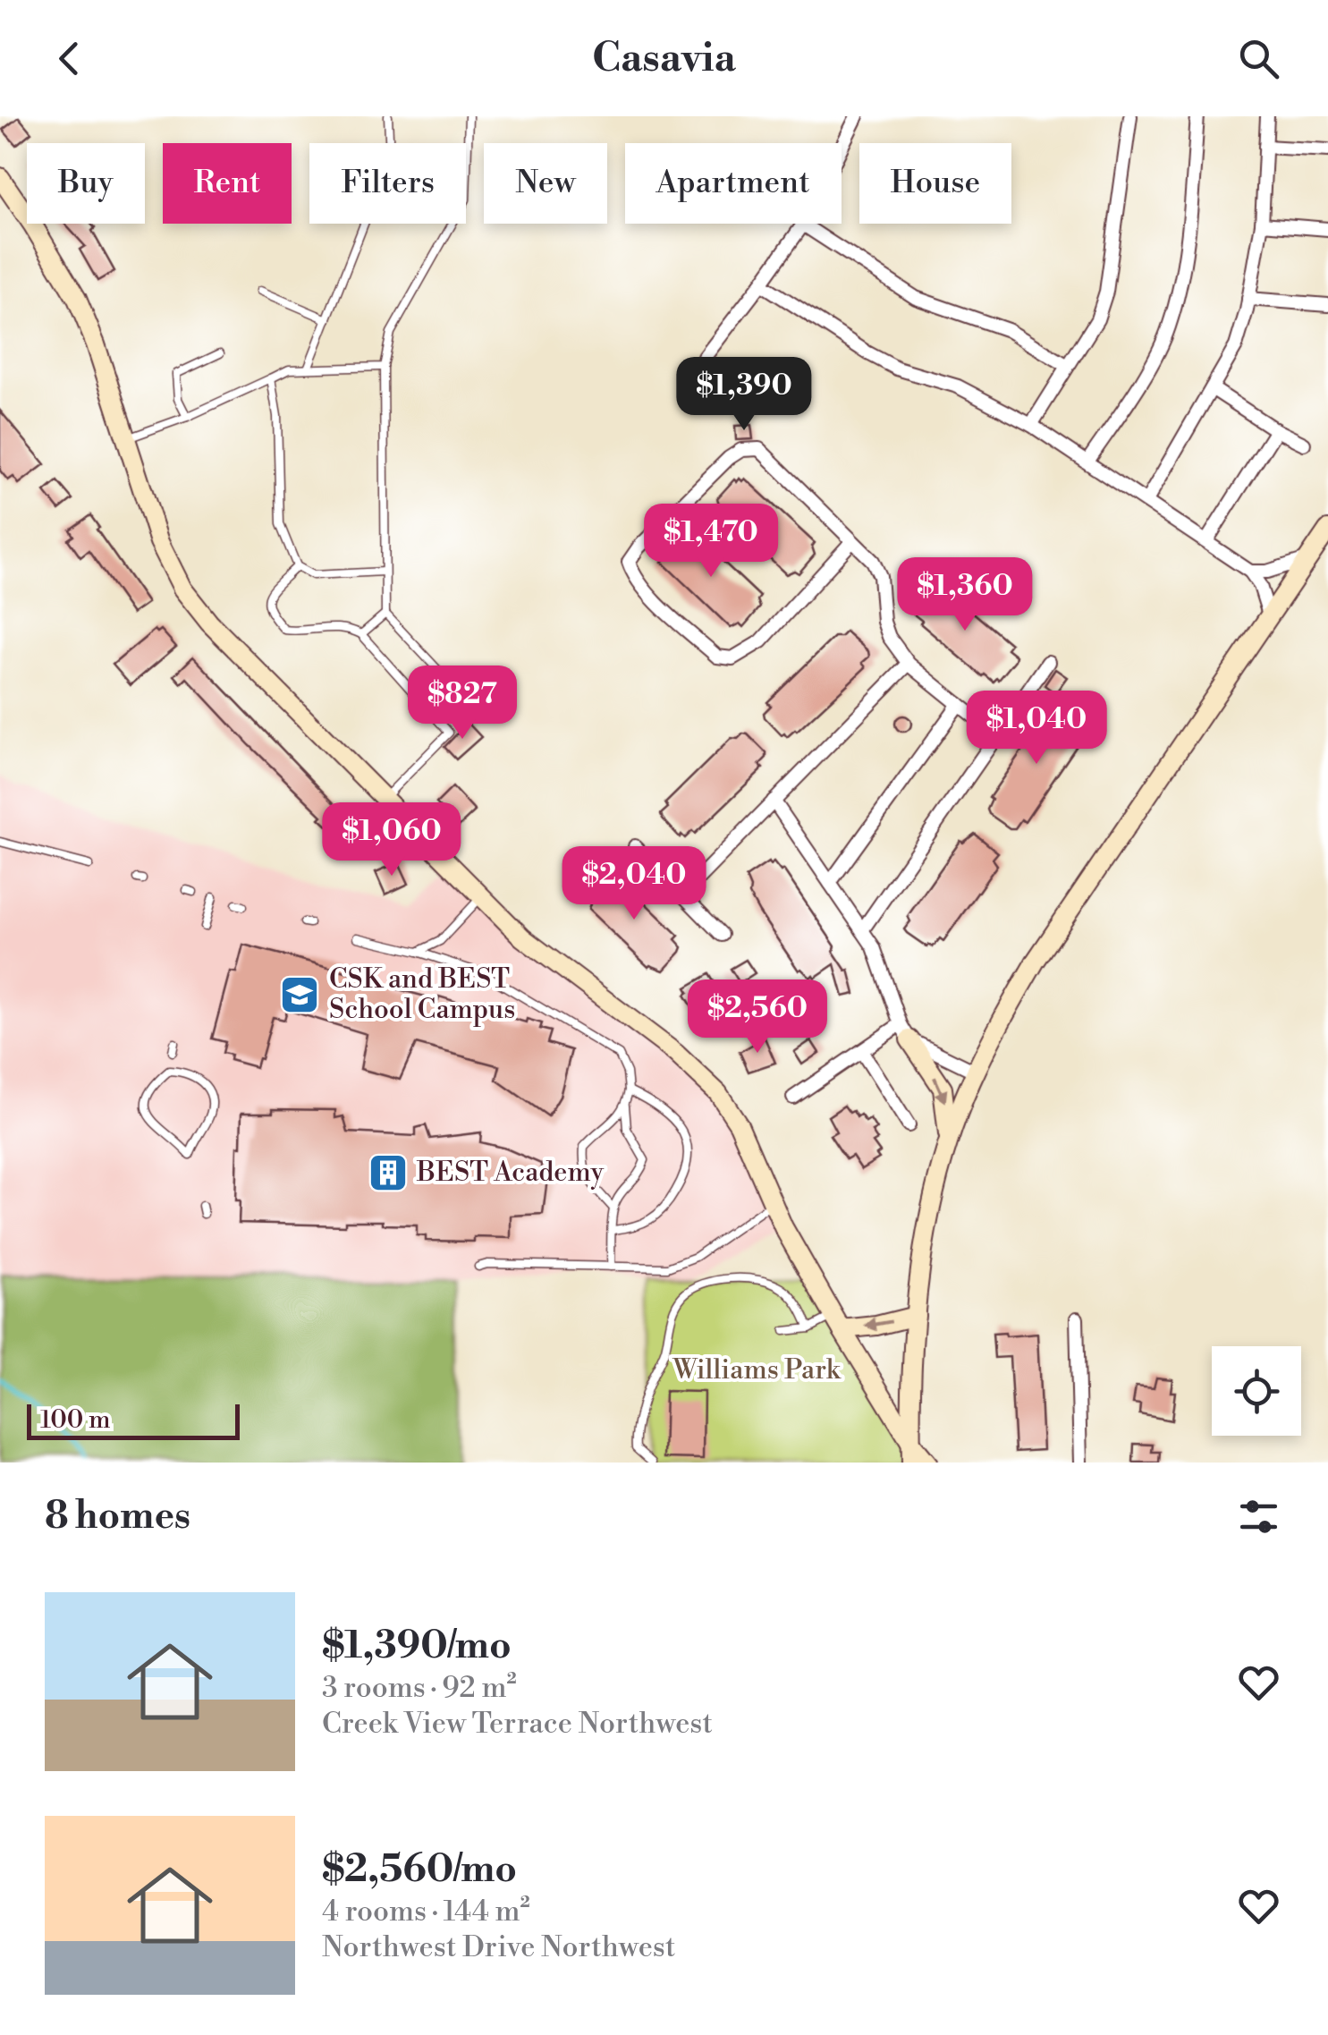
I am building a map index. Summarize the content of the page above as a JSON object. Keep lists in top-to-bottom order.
{
  "parks": ["Williams Park"],
  "places": {
    "school or university": ["CSK and BEST School Campus"],
    "building": ["BEST Academy"]
  },
  "scale_bar": "100 m",
  "page": {
    "header": "Casavia",
    "chip": [
      "Buy",
      "Rent",
      "Filters",
      "New",
      "Apartment",
      "House"
    ],
    "price": [
      "$1,390",
      "$1,470",
      "$1,360",
      "$827",
      "$1,040",
      "$1,060",
      "$2,040",
      "$2,560"
    ],
    "scale": "100 m",
    "heading": "8 homes",
    "list": [
      {
        "name": "$1,390/mo",
        "note": "3 rooms · 92 m² · Creek View Terrace Northwest"
      },
      {
        "name": "$2,560/mo",
        "note": "4 rooms · 144 m² · Northwest Drive Northwest"
      }
    ]
  }
}
